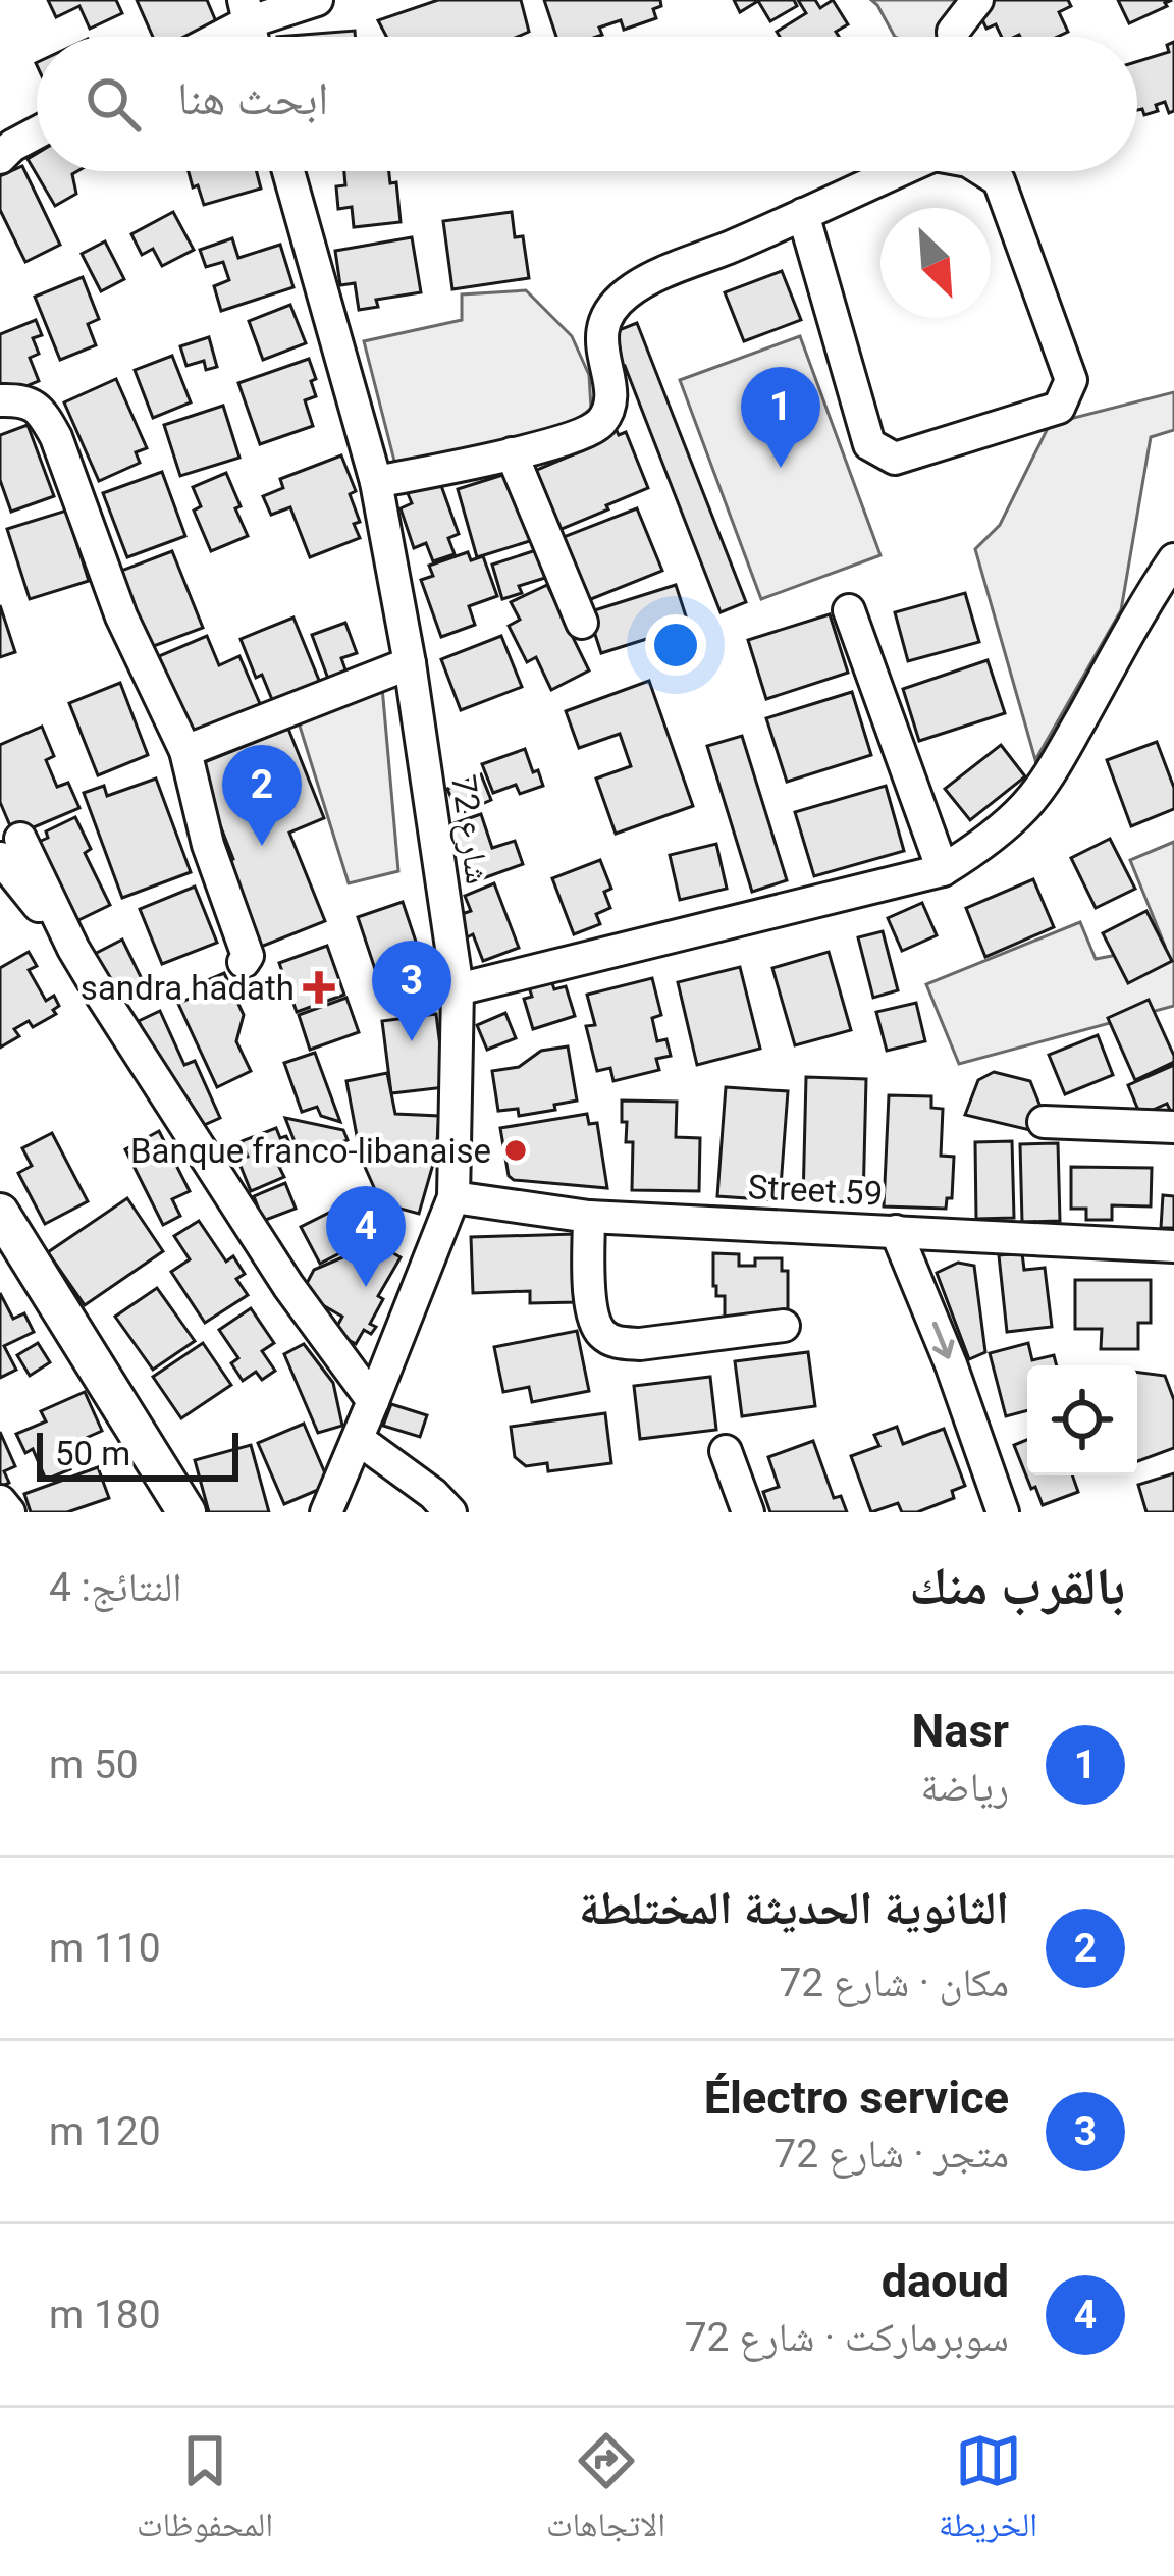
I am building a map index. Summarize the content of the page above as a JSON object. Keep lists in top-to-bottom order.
{
  "streets": {
    "street": ["شارع 72", "Street 59"]
  },
  "crossings": [
    ["شارع 72", "Street 59"]
  ],
  "places": {
    "health": ["sandra hadath"],
    "other": ["Banque franco-libanaise"]
  },
  "scale_bar": "50 m",
  "north": "bottom right",
  "page": {
    "search": "ابحث هنا",
    "pins": [
      "1",
      "2",
      "3",
      "4"
    ],
    "scale": "50 m",
    "heading": ["بالقرب منك", "النتائج: 4"],
    "list": [
      {
        "mark": "1",
        "name": "Nasr",
        "note": "رياضة",
        "value": "50 m"
      },
      {
        "mark": "2",
        "name": "الثانوية الحديثة المختلطة",
        "note": "مكان · شارع 72",
        "value": "110 m"
      },
      {
        "mark": "3",
        "name": "Électro service",
        "note": "متجر · شارع 72",
        "value": "120 m"
      },
      {
        "mark": "4",
        "name": "daoud",
        "note": "سوبرماركت · شارع 72",
        "value": "180 m"
      }
    ],
    "nav": ["الخريطة", "الاتجاهات", "المحفوظات"]
  }
}
